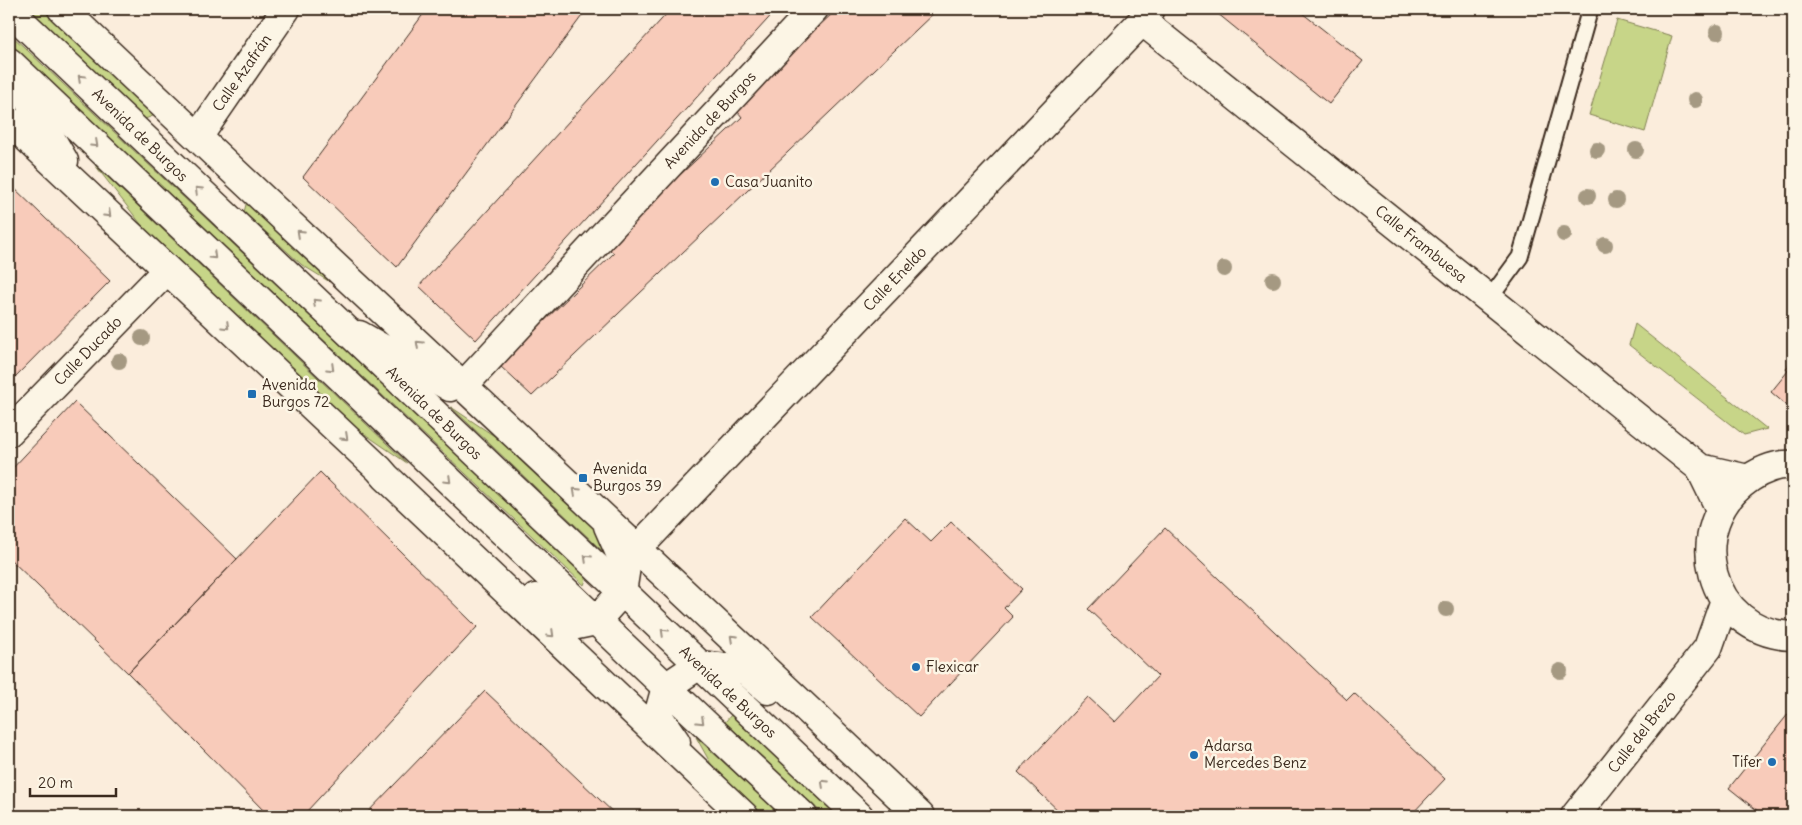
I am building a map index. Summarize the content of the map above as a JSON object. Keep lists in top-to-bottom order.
{
  "streets": {
    "main road": [
      "Calle Azafrán",
      "Avenida de Burgos",
      "Calle Frambuesa",
      "Calle Eneldo",
      "Calle Ducado",
      "Calle del Brezo"
    ]
  },
  "crossings": [
    ["Calle Frambuesa", "Calle Eneldo"]
  ],
  "places": {
    "other": [
      "Casa Juanito",
      "Flexicar",
      "Adarsa Mercedes Benz",
      "Tifer"
    ],
    "transit": ["Avenida Burgos 72", "Avenida Burgos 39"]
  },
  "scale_bar": "20 m"
}
